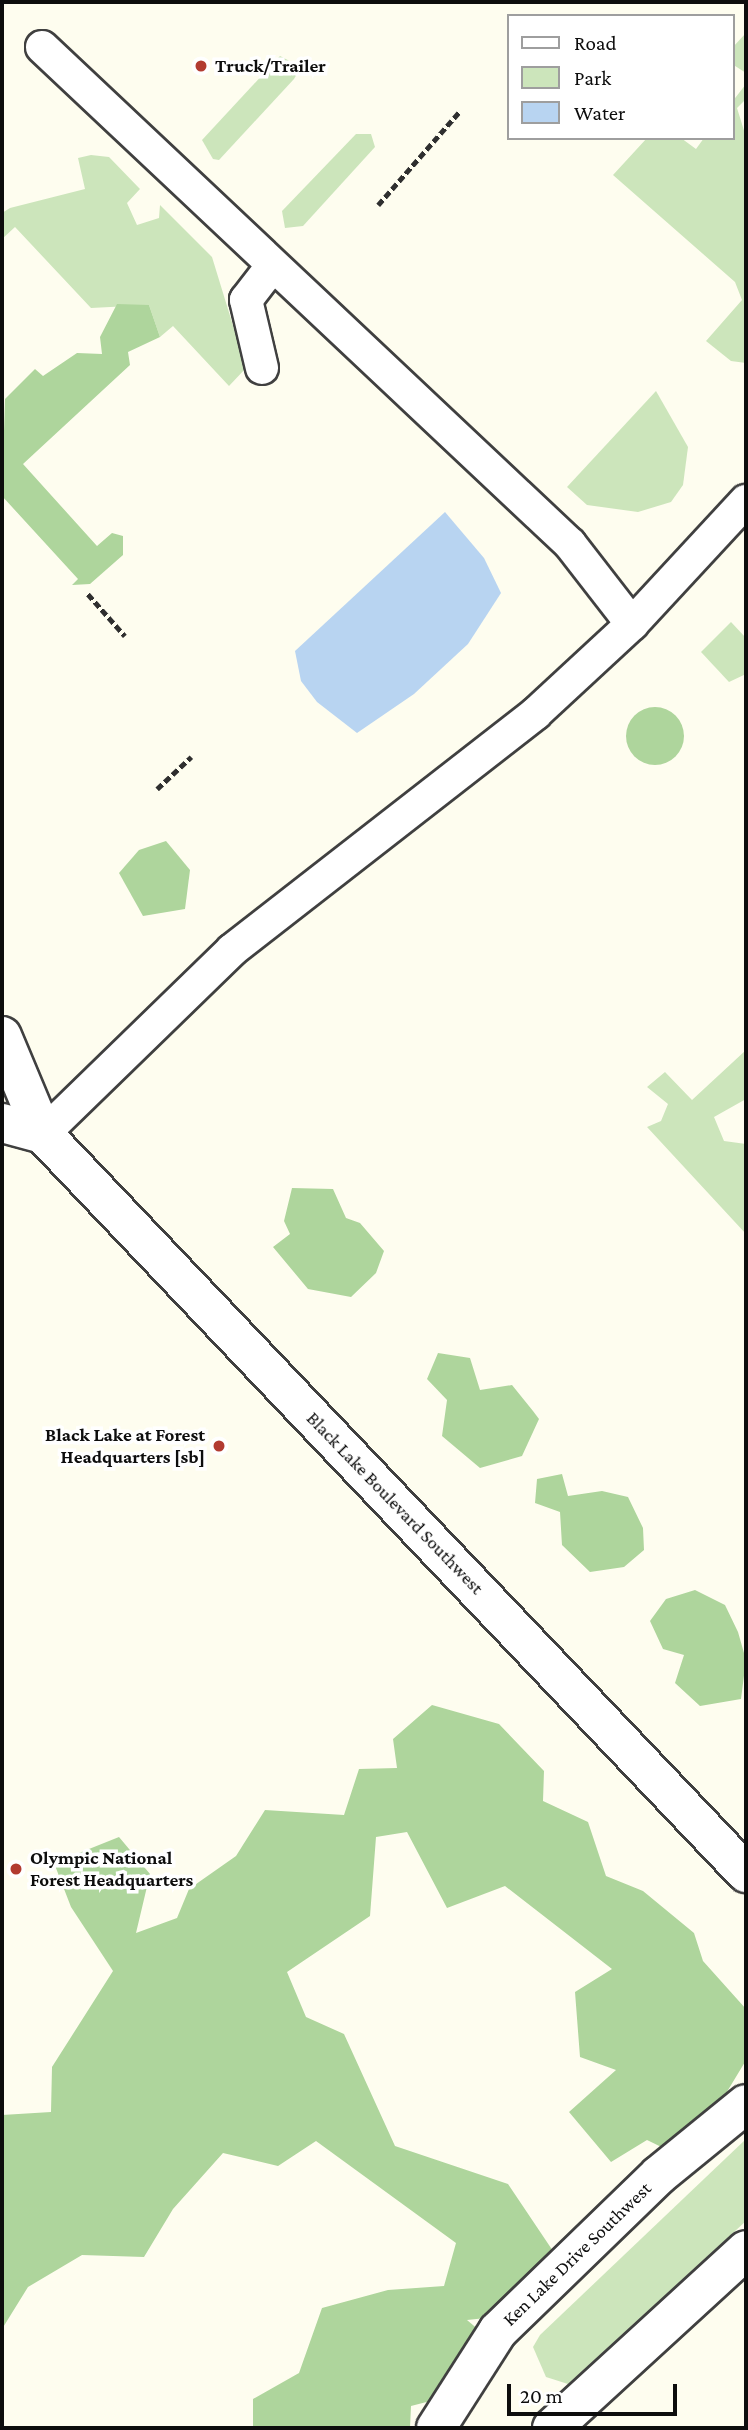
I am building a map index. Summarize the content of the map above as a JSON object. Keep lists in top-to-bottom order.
{
  "streets": {
    "street": ["Black Lake Boulevard Southwest", "Ken Lake Drive Southwest"]
  },
  "places": ["Truck/Trailer", "Black Lake at Forest Headquarters [sb]", "Olympic National Forest Headquarters"],
  "legend": ["Road", "Park", "Water"],
  "scale_bar": "20 m"
}
